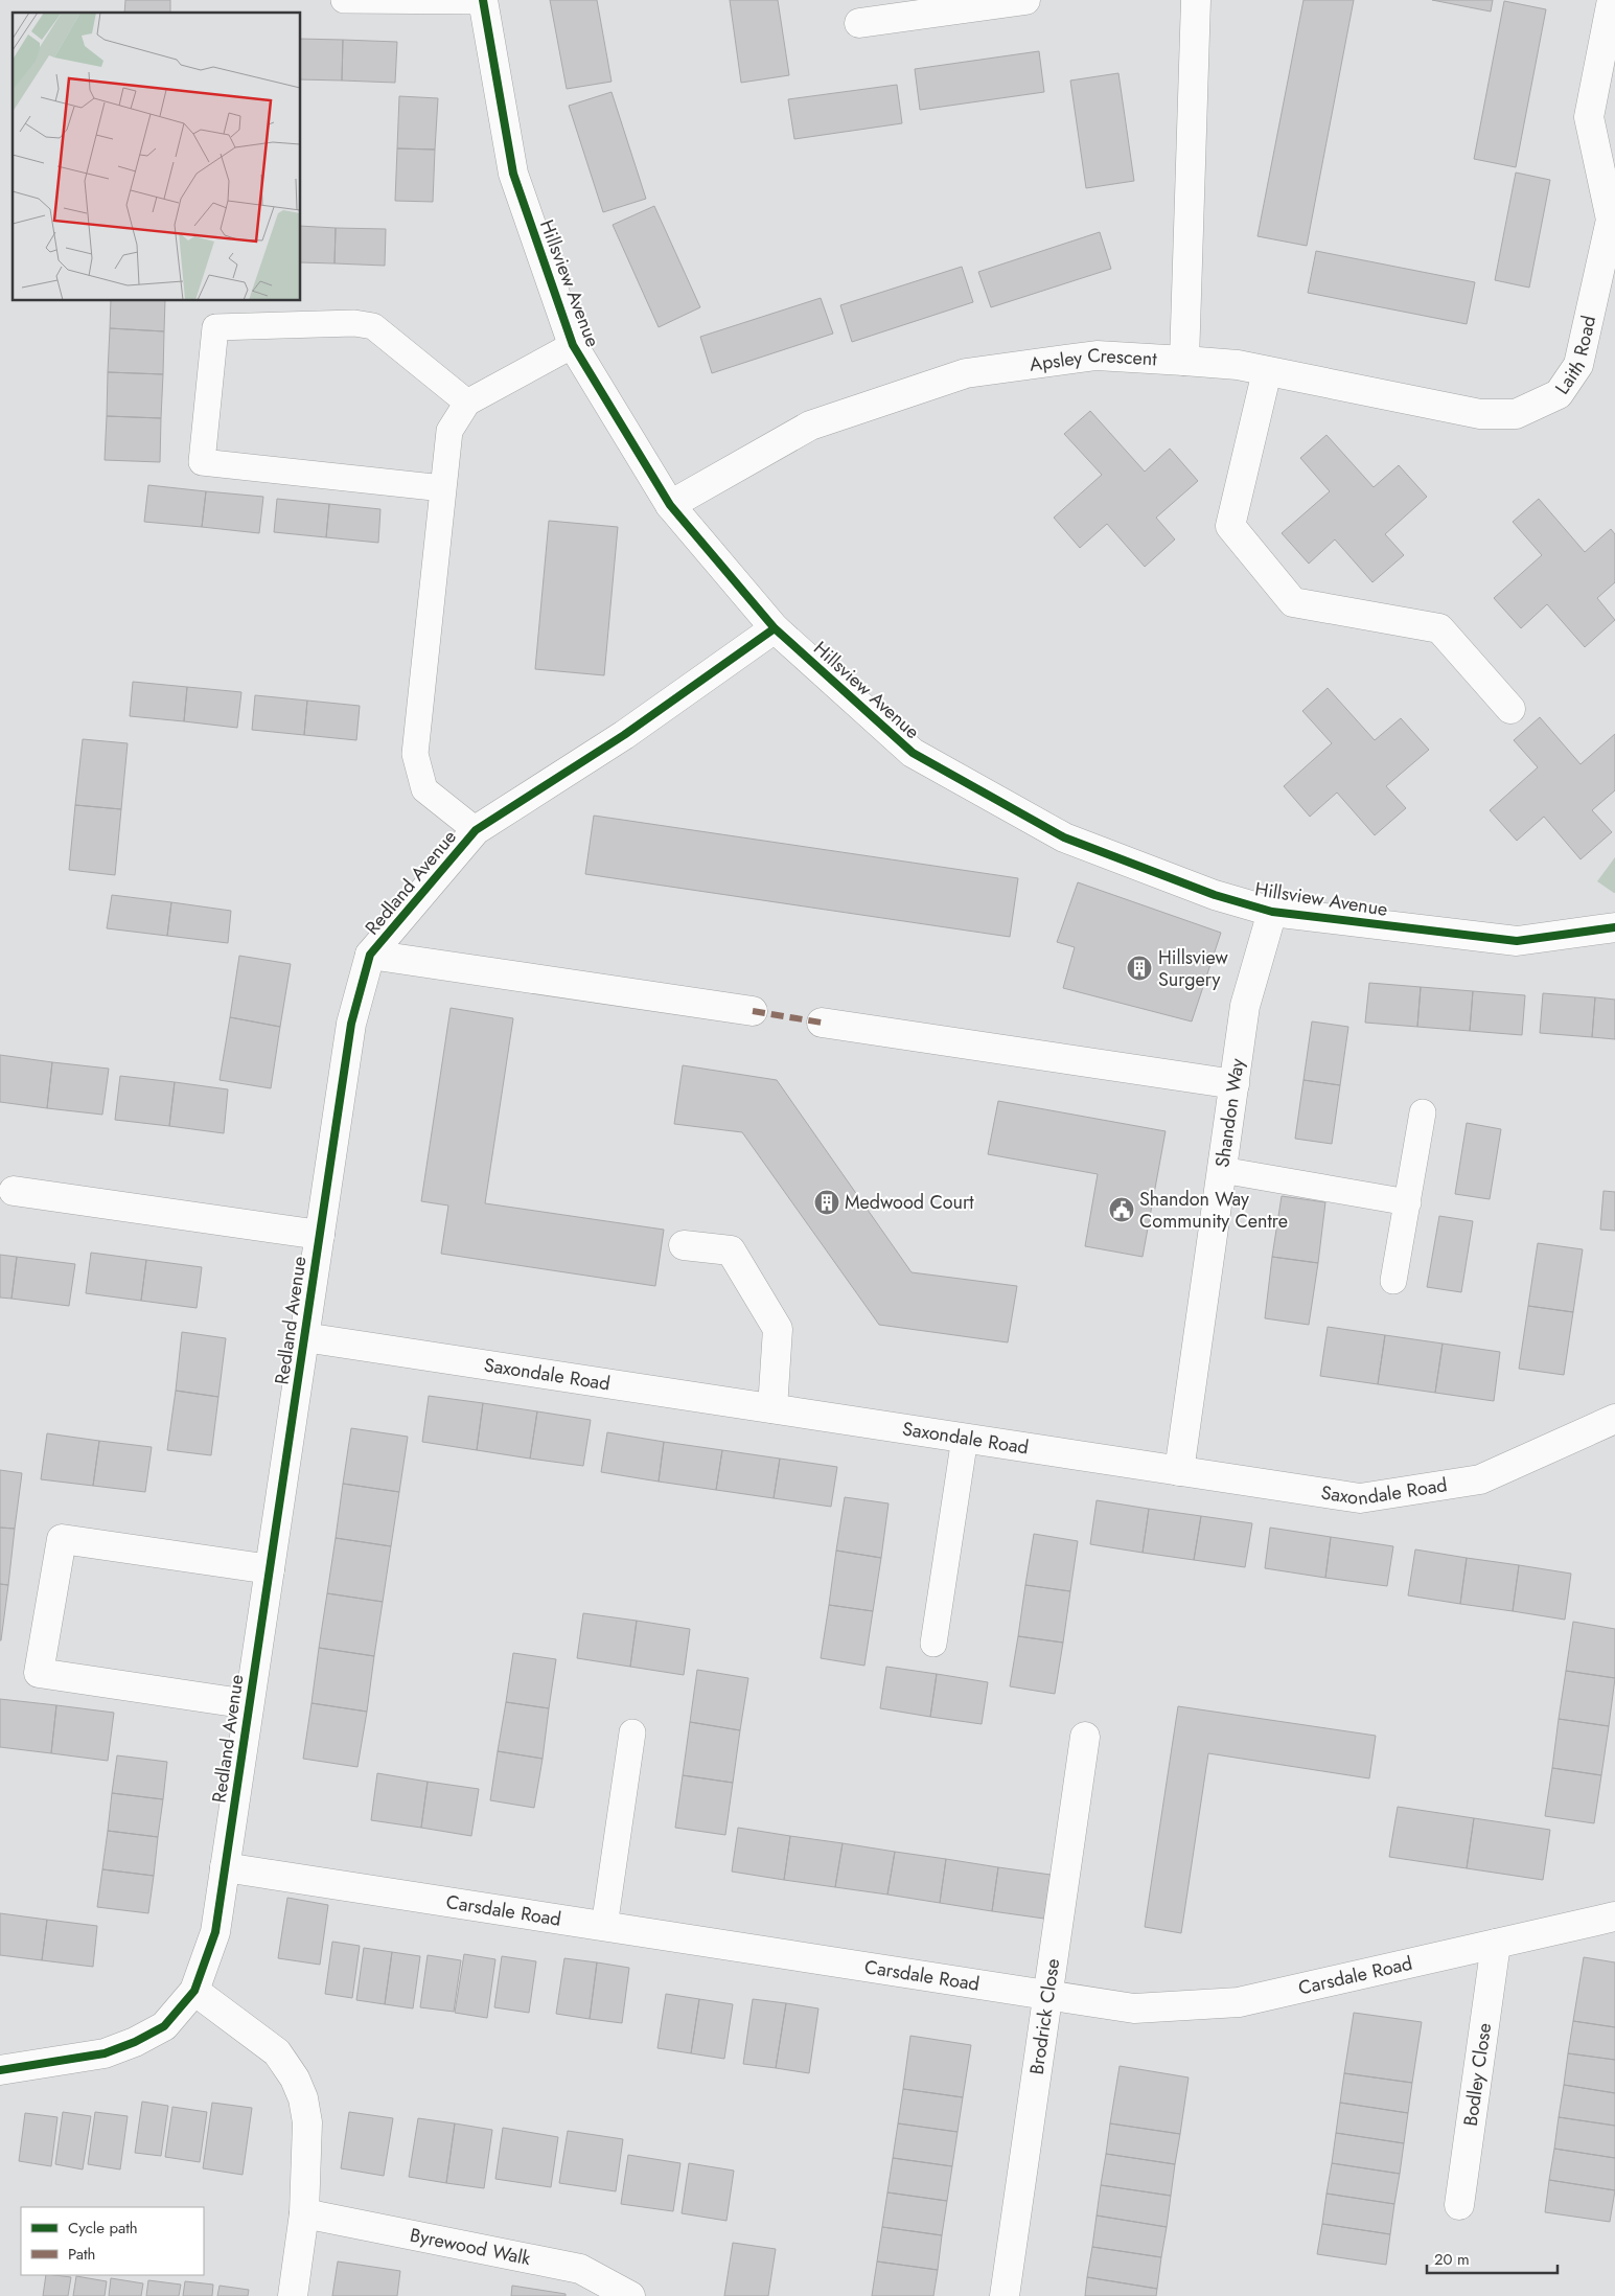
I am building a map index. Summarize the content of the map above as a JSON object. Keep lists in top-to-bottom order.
{
  "streets": {
    "street": [
      "Hillsview Avenue",
      "Laith Road",
      "Apsley Crescent",
      "Redland Avenue",
      "Shandon Way",
      "Saxondale Road",
      "Carsdale Road",
      "Brodrick Close",
      "Bodley Close",
      "Byrewood Walk"
    ]
  },
  "crossings": [
    ["Hillsview Avenue", "Apsley Crescent"],
    ["Hillsview Avenue", "Redland Avenue"],
    ["Hillsview Avenue", "Shandon Way"],
    ["Laith Road", "Apsley Crescent"],
    ["Redland Avenue", "Saxondale Road"],
    ["Redland Avenue", "Carsdale Road"],
    ["Shandon Way", "Saxondale Road"],
    ["Carsdale Road", "Brodrick Close"],
    ["Carsdale Road", "Bodley Close"]
  ],
  "places": {
    "building": ["Hillsview Surgery", "Medwood Court"],
    "public building": ["Shandon Way Community Centre"]
  },
  "legend": ["Cycle path", "Path"],
  "scale_bar": "20 m"
}
